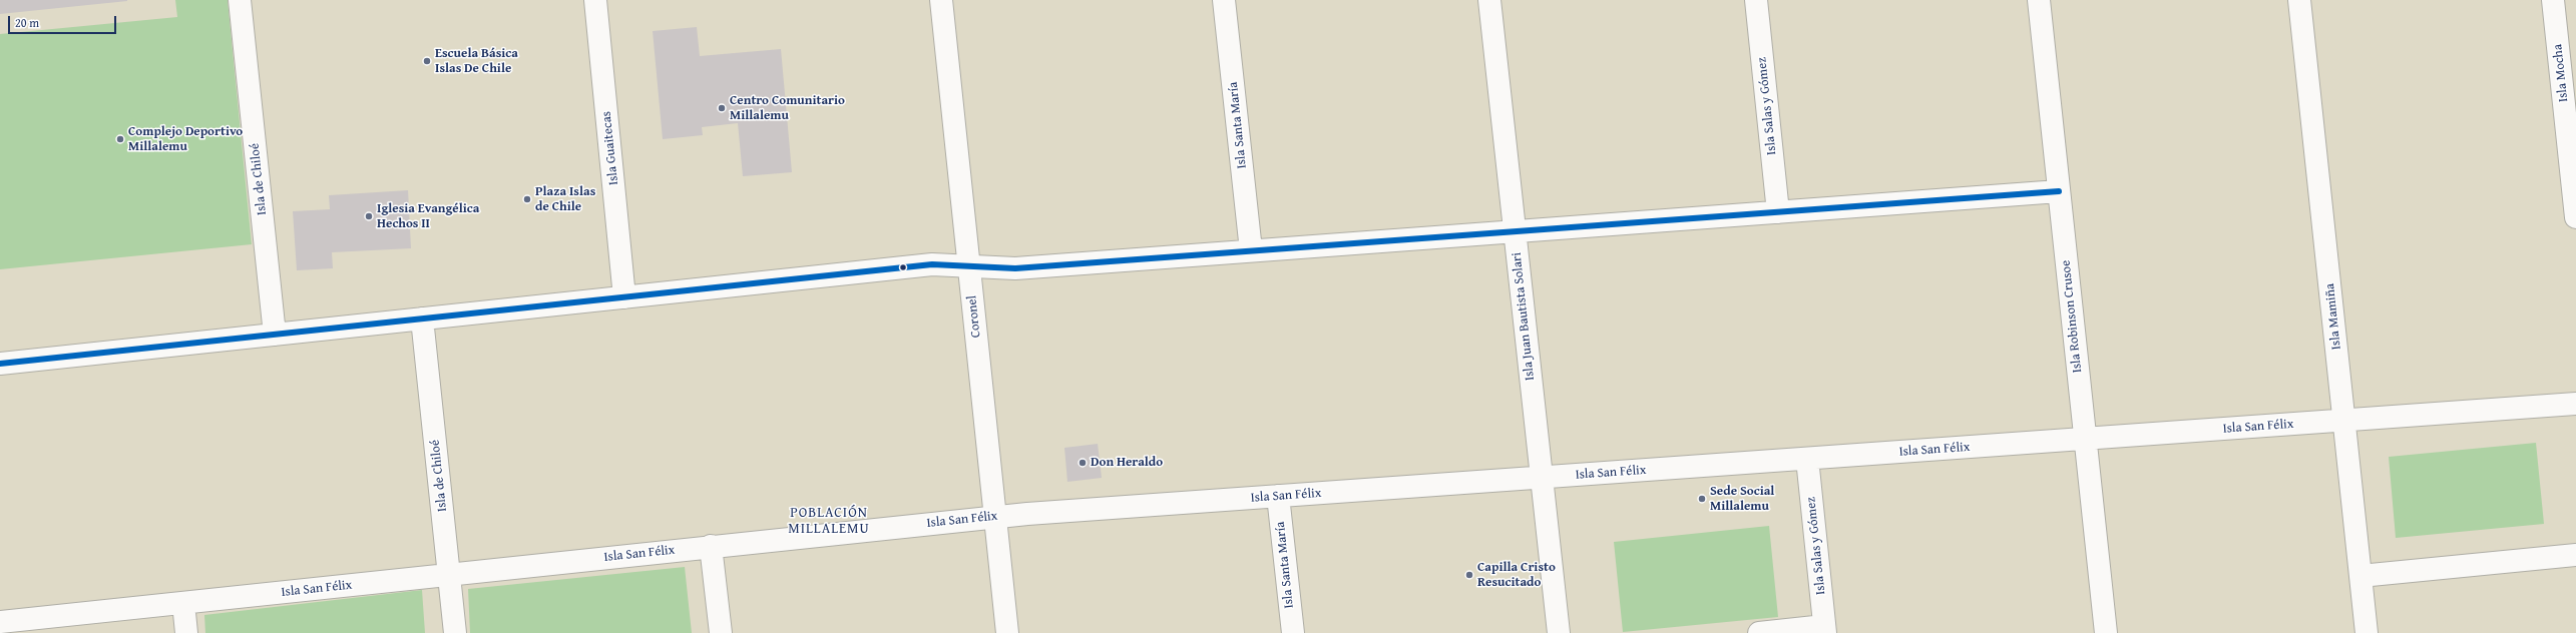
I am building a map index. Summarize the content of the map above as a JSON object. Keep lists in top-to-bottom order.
{
  "streets": {
    "street": [
      "Isla Mocha",
      "Isla Salas y Gómez",
      "Isla Santa María",
      "Isla Guaitecas",
      "Isla de Chiloé",
      "Coronel",
      "Isla Juan Bautista Solari",
      "Isla Robinson Crusoe",
      "Isla Mamiña",
      "Isla San Félix"
    ]
  },
  "crossings": [
    ["Isla Salas y Gómez", "Isla San Félix"],
    ["Isla Santa María", "Isla San Félix"],
    ["Isla de Chiloé", "Isla San Félix"],
    ["Coronel", "Isla San Félix"],
    ["Isla Juan Bautista Solari", "Isla San Félix"],
    ["Isla Robinson Crusoe", "Isla San Félix"],
    ["Isla Mamiña", "Isla San Félix"]
  ],
  "districts": ["POBLACIÓN MILLALEMU"],
  "places": [
    "Escuela Básica Islas De Chile",
    "Centro Comunitario Millalemu",
    "Complejo Deportivo Millalemu",
    "Plaza Islas de Chile",
    "Iglesia Evangélica Hechos II",
    "Don Heraldo",
    "Sede Social Millalemu",
    "Capilla Cristo Resucitado"
  ],
  "scale_bar": "20 m"
}
